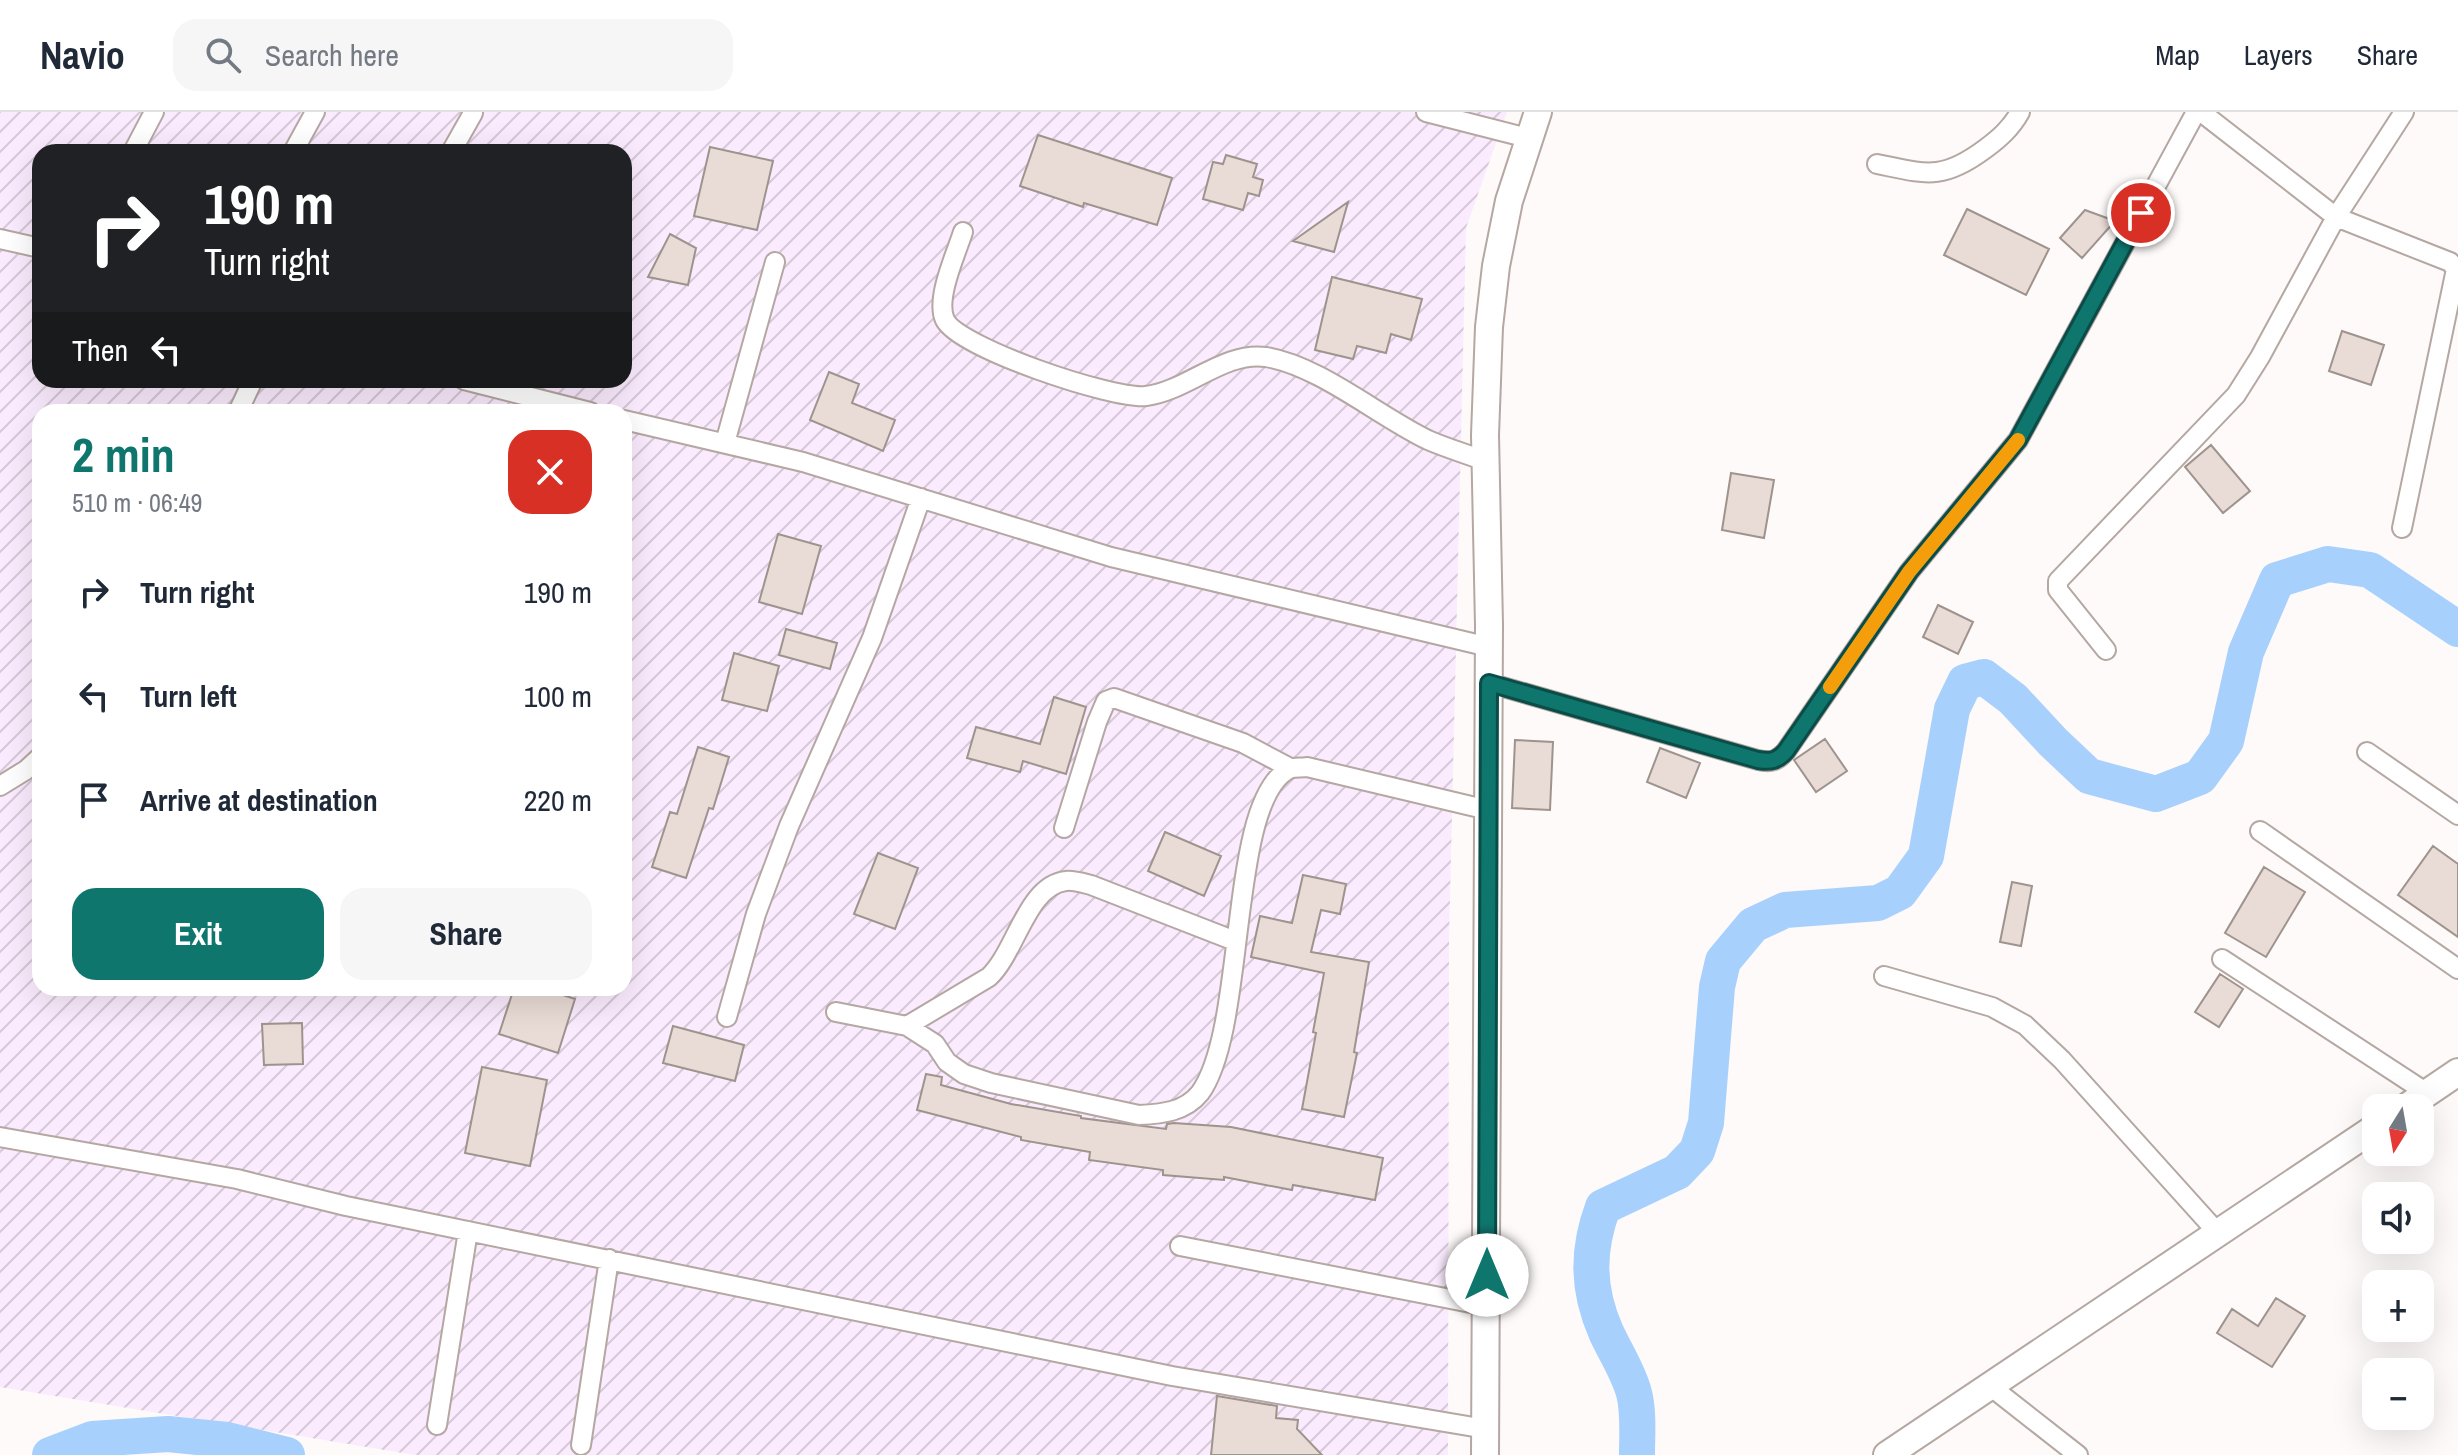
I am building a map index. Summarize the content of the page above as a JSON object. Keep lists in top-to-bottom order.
{
  "north": "bottom",
  "page": {
    "header": "Navio",
    "search": "Search here",
    "nav": ["Map", "Layers", "Share"],
    "turn": ["190 m", "Turn right"],
    "then": "Then",
    "heading": ["2 min", "510 m · 06:49"],
    "list": [
      {
        "name": "Turn right",
        "value": "190 m"
      },
      {
        "name": "Turn left",
        "value": "100 m"
      },
      {
        "name": "Arrive at destination",
        "value": "220 m"
      }
    ],
    "buttons": ["Exit", "Share"],
    "map_buttons": ["+", "−"]
  }
}
